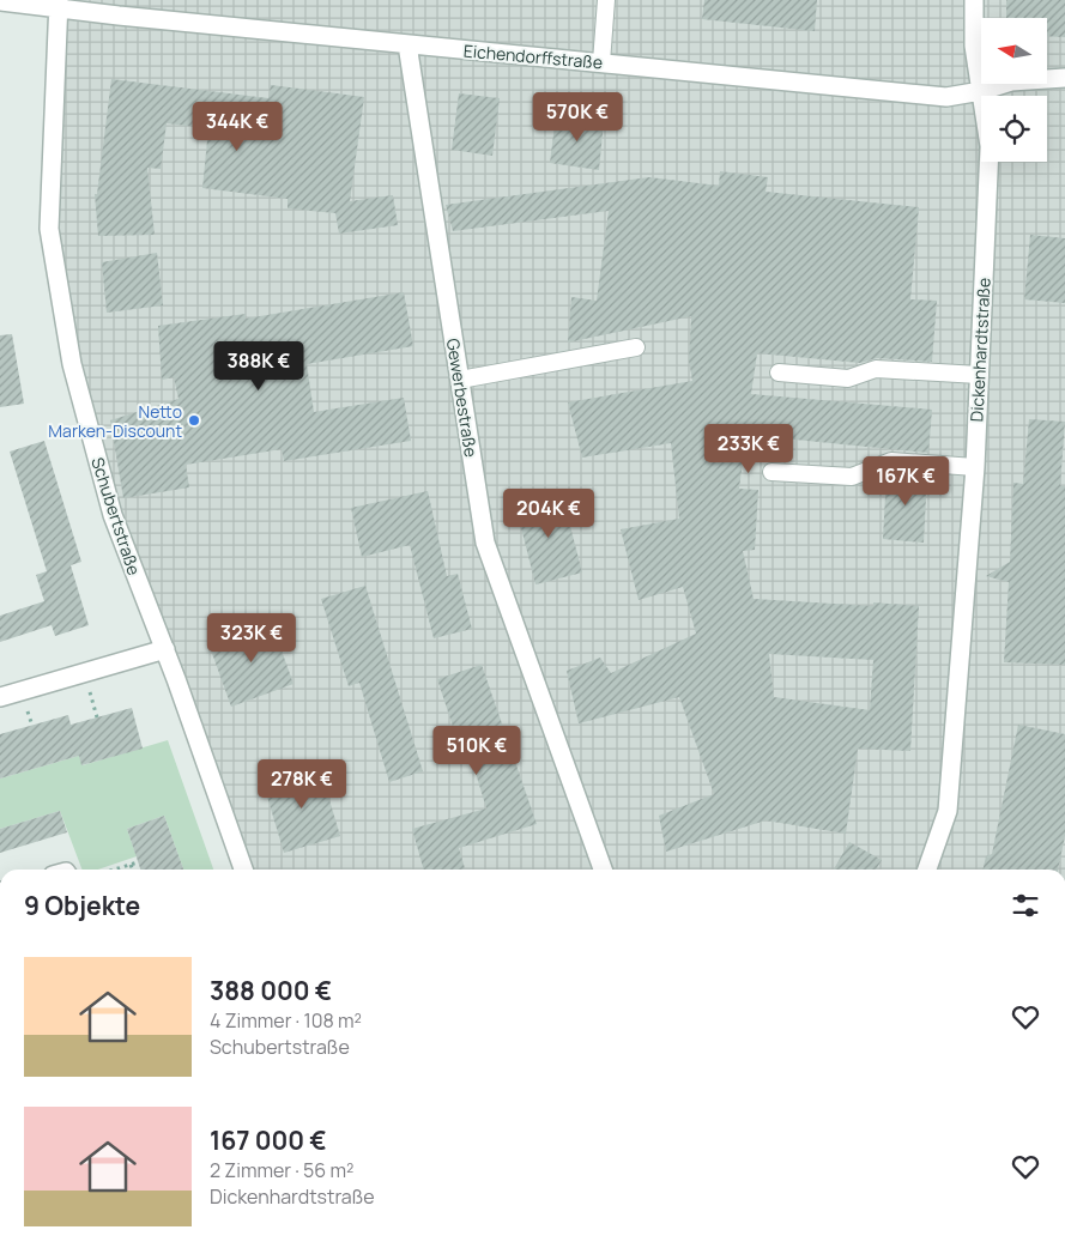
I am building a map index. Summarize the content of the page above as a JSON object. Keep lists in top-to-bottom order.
{
  "streets": {
    "street": [
      "Eichendorffstraße",
      "Dickenhardtstraße",
      "Gewerbestraße",
      "Schubertstraße"
    ]
  },
  "crossings": [
    ["Eichendorffstraße", "Dickenhardtstraße"],
    ["Eichendorffstraße", "Gewerbestraße"],
    ["Eichendorffstraße", "Schubertstraße"]
  ],
  "places": ["Netto Marken-Discount"],
  "north": "left",
  "page": {
    "price": [
      "570K €",
      "344K €",
      "388K €",
      "233K €",
      "167K €",
      "204K €",
      "323K €",
      "510K €",
      "278K €"
    ],
    "heading": "9 Objekte",
    "list": [
      {
        "name": "388 000 €",
        "note": "4 Zimmer · 108 m² · Schubertstraße"
      },
      {
        "name": "167 000 €",
        "note": "2 Zimmer · 56 m² · Dickenhardtstraße"
      }
    ]
  }
}
